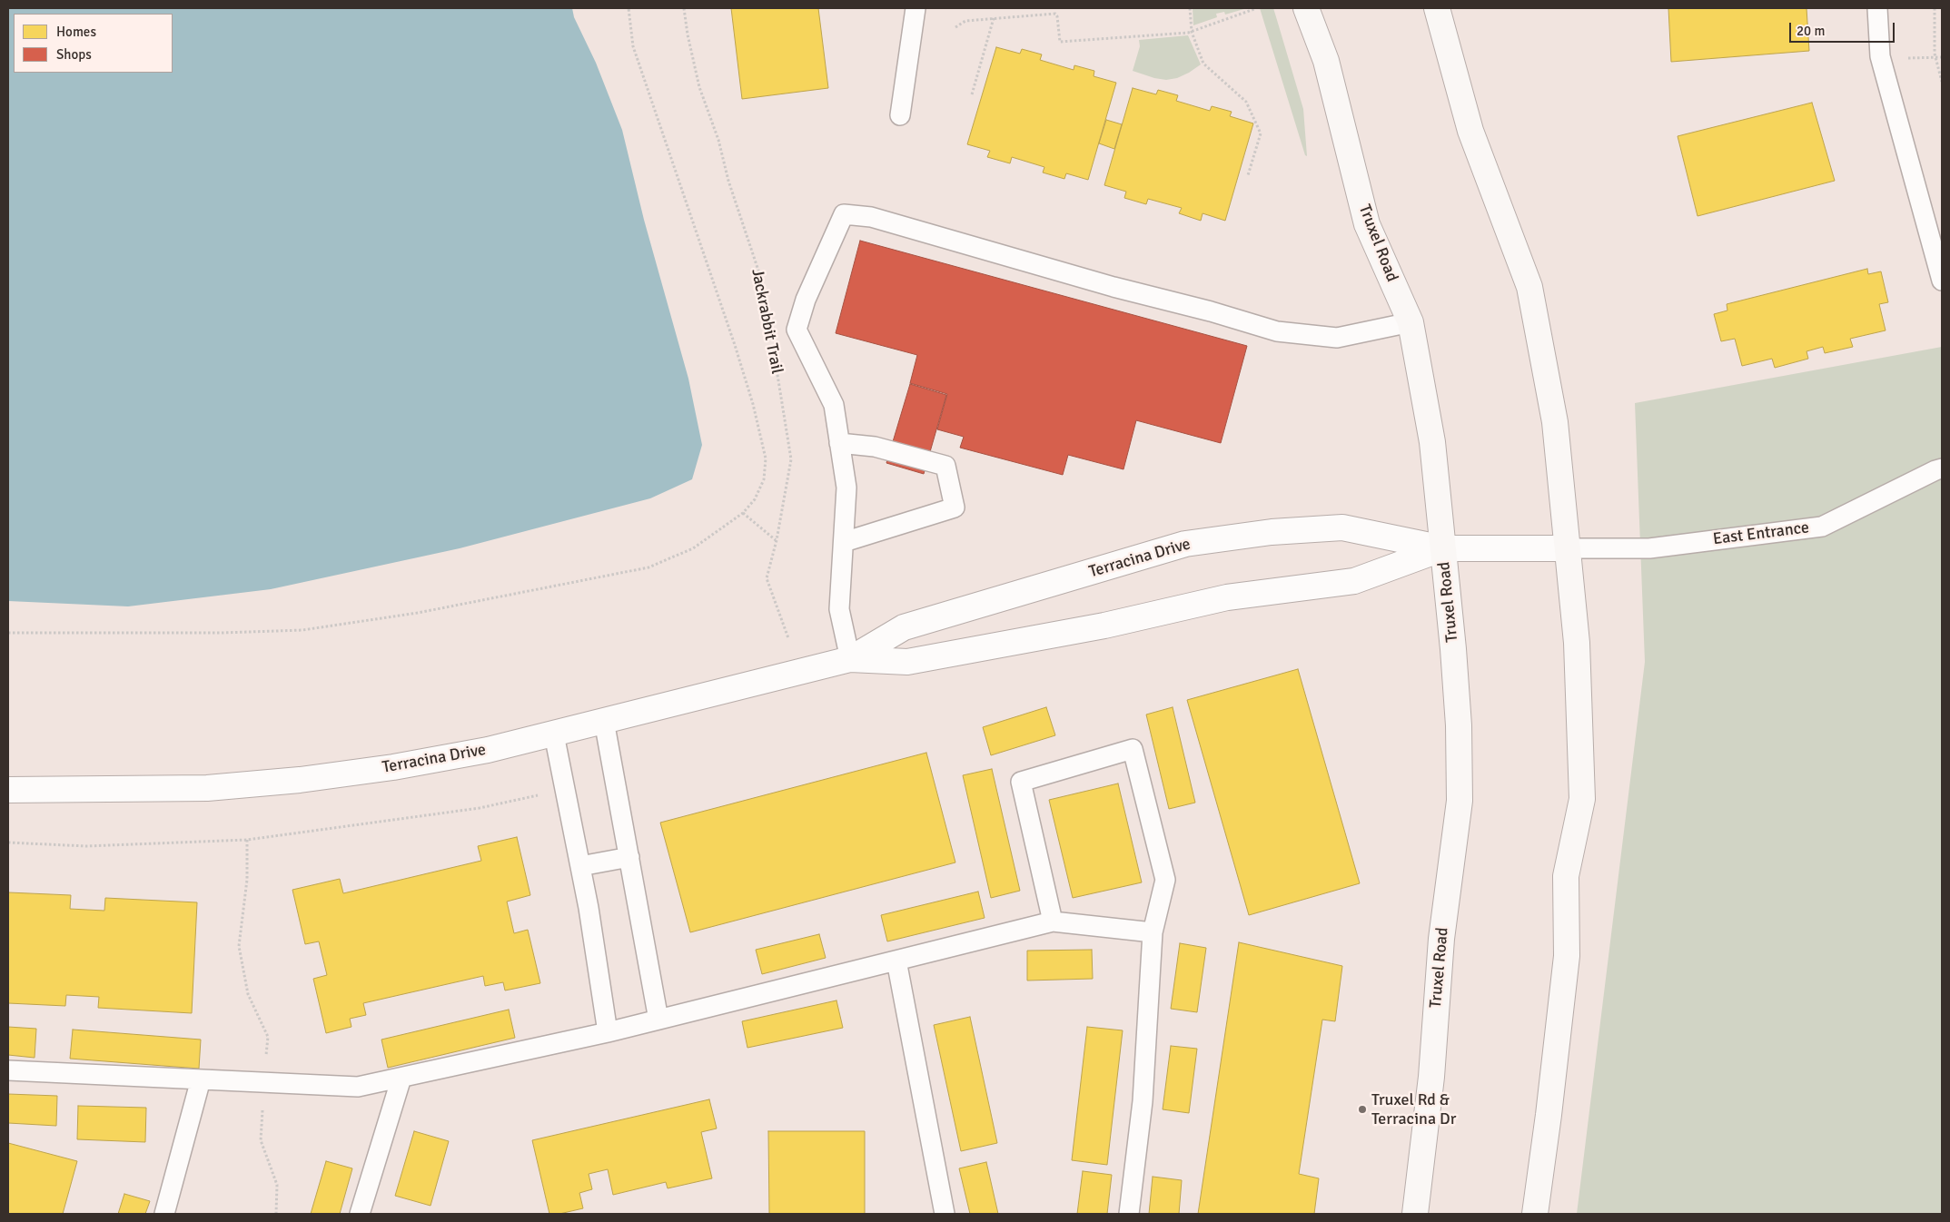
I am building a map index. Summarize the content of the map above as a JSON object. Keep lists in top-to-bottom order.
{
  "streets": {
    "main road": ["Truxel Road"],
    "street": ["Terracina Drive"],
    "lane": ["East Entrance"],
    "path": ["Jackrabbit Trail"]
  },
  "crossings": [
    ["Truxel Road", "Terracina Drive"],
    ["East Entrance", "Terracina Drive"]
  ],
  "places": ["Truxel Rd & Terracina Dr"],
  "legend": ["Homes", "Shops"],
  "scale_bar": "20 m"
}
